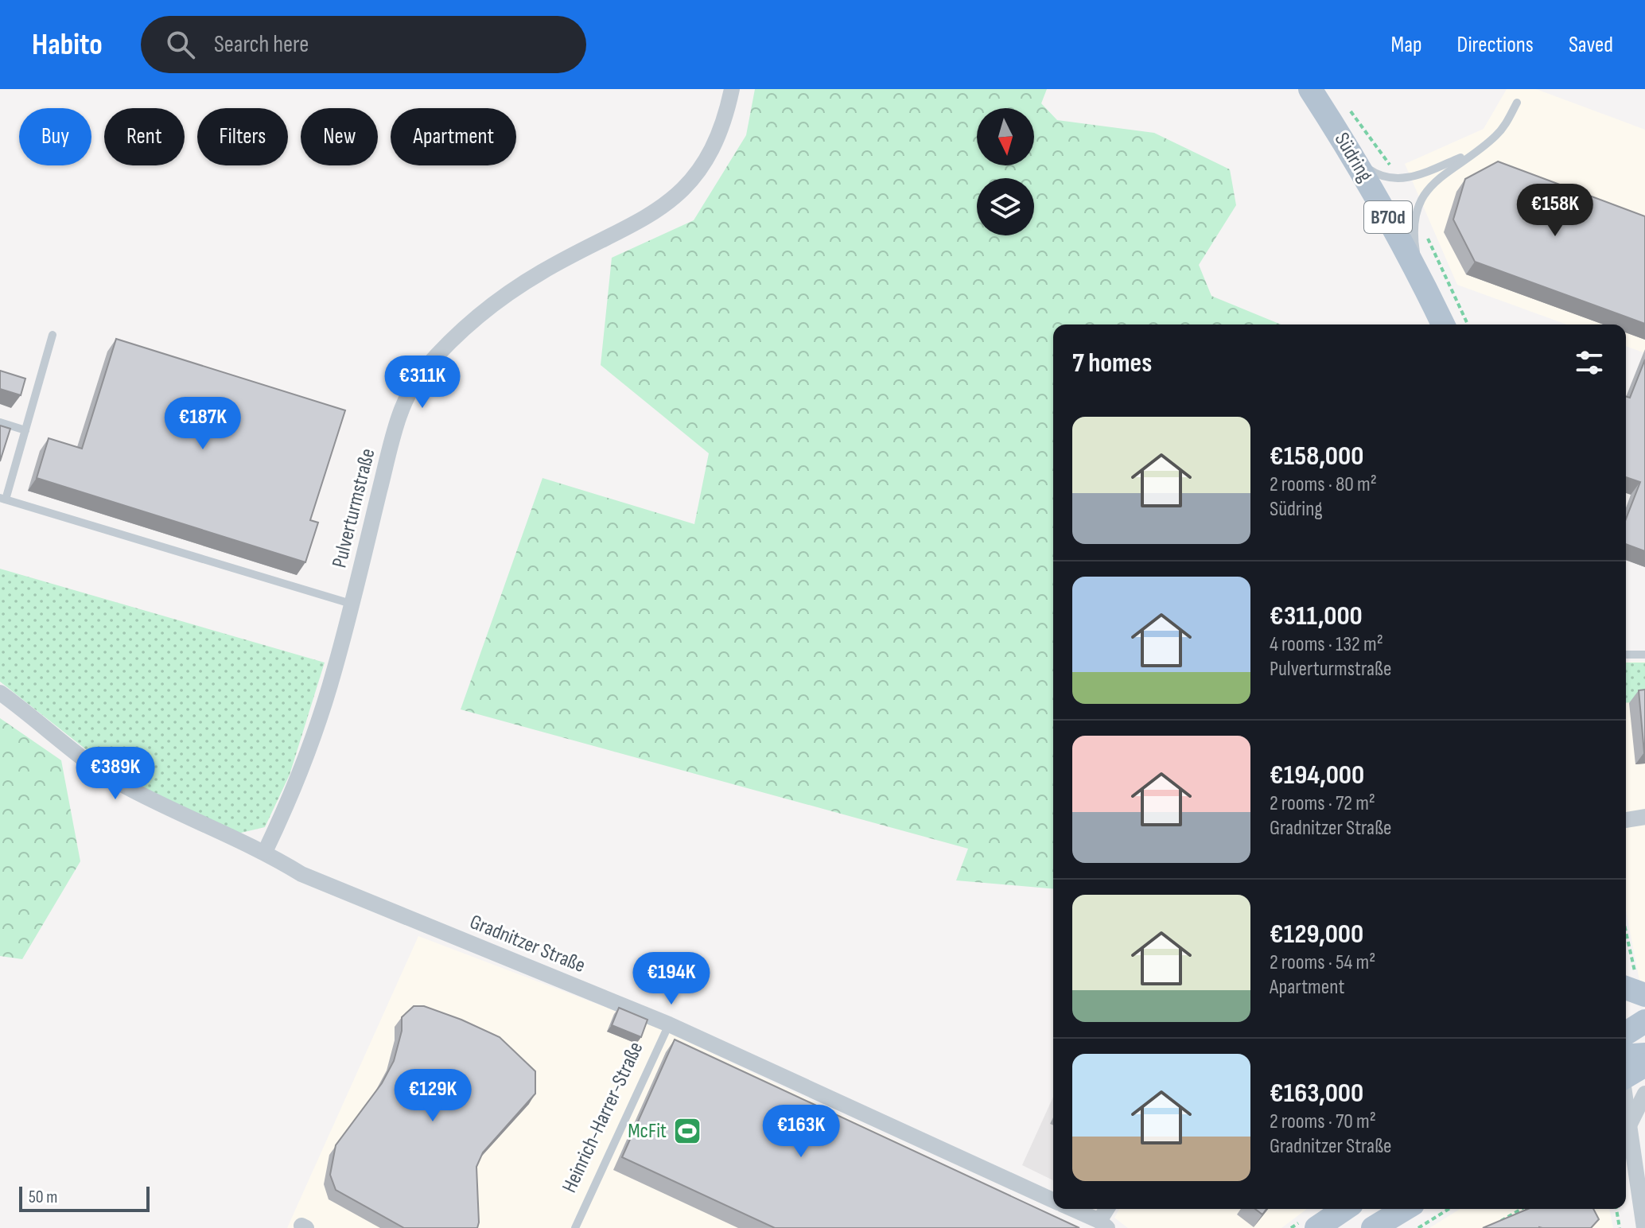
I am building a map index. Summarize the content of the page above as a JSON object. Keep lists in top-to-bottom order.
{
  "streets": {
    "main road": ["Südring", "B70d"],
    "street": ["Pulverturmstraße", "Gradnitzer Straße"],
    "lane": ["Heinrich-Harrer-Straße"]
  },
  "crossings": [
    ["Pulverturmstraße", "Gradnitzer Straße"],
    ["Gradnitzer Straße", "Heinrich-Harrer-Straße"]
  ],
  "places": {
    "sports": ["McFit"]
  },
  "scale_bar": "50 m",
  "north": "bottom",
  "page": {
    "header": "Habito",
    "search": "Search here",
    "nav": ["Map", "Directions", "Saved"],
    "chip": [
      "Buy",
      "Rent",
      "Filters",
      "New",
      "Apartment"
    ],
    "price": [
      "€158K",
      "€311K",
      "€187K",
      "€389K",
      "€194K",
      "€129K",
      "€163K"
    ],
    "heading": "7 homes",
    "list": [
      {
        "name": "€158,000",
        "note": "2 rooms · 80 m² · Südring"
      },
      {
        "name": "€311,000",
        "note": "4 rooms · 132 m² · Pulverturmstraße"
      },
      {
        "name": "€194,000",
        "note": "2 rooms · 72 m² · Gradnitzer Straße"
      },
      {
        "name": "€129,000",
        "note": "2 rooms · 54 m² · Apartment"
      },
      {
        "name": "€163,000",
        "note": "2 rooms · 70 m² · Gradnitzer Straße"
      }
    ],
    "scale": "50 m"
  }
}
